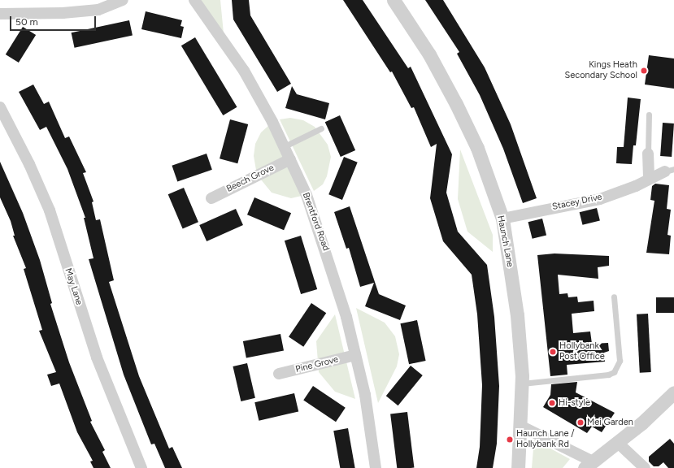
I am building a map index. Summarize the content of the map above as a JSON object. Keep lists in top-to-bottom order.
{
  "streets": {
    "street": [
      "Beech Grove",
      "Stacey Drive",
      "Brentford Road",
      "Haunch Lane",
      "May Lane",
      "Pine Grove"
    ]
  },
  "crossings": [
    ["Beech Grove", "Brentford Road"],
    ["Stacey Drive", "Haunch Lane"],
    ["Brentford Road", "Pine Grove"]
  ],
  "places": [
    "Kings Heath Secondary School",
    "Hollybank Post Office",
    "Hi-style",
    "Mei Garden",
    "Haunch Lane / Hollybank Rd"
  ],
  "scale_bar": "50 m"
}
